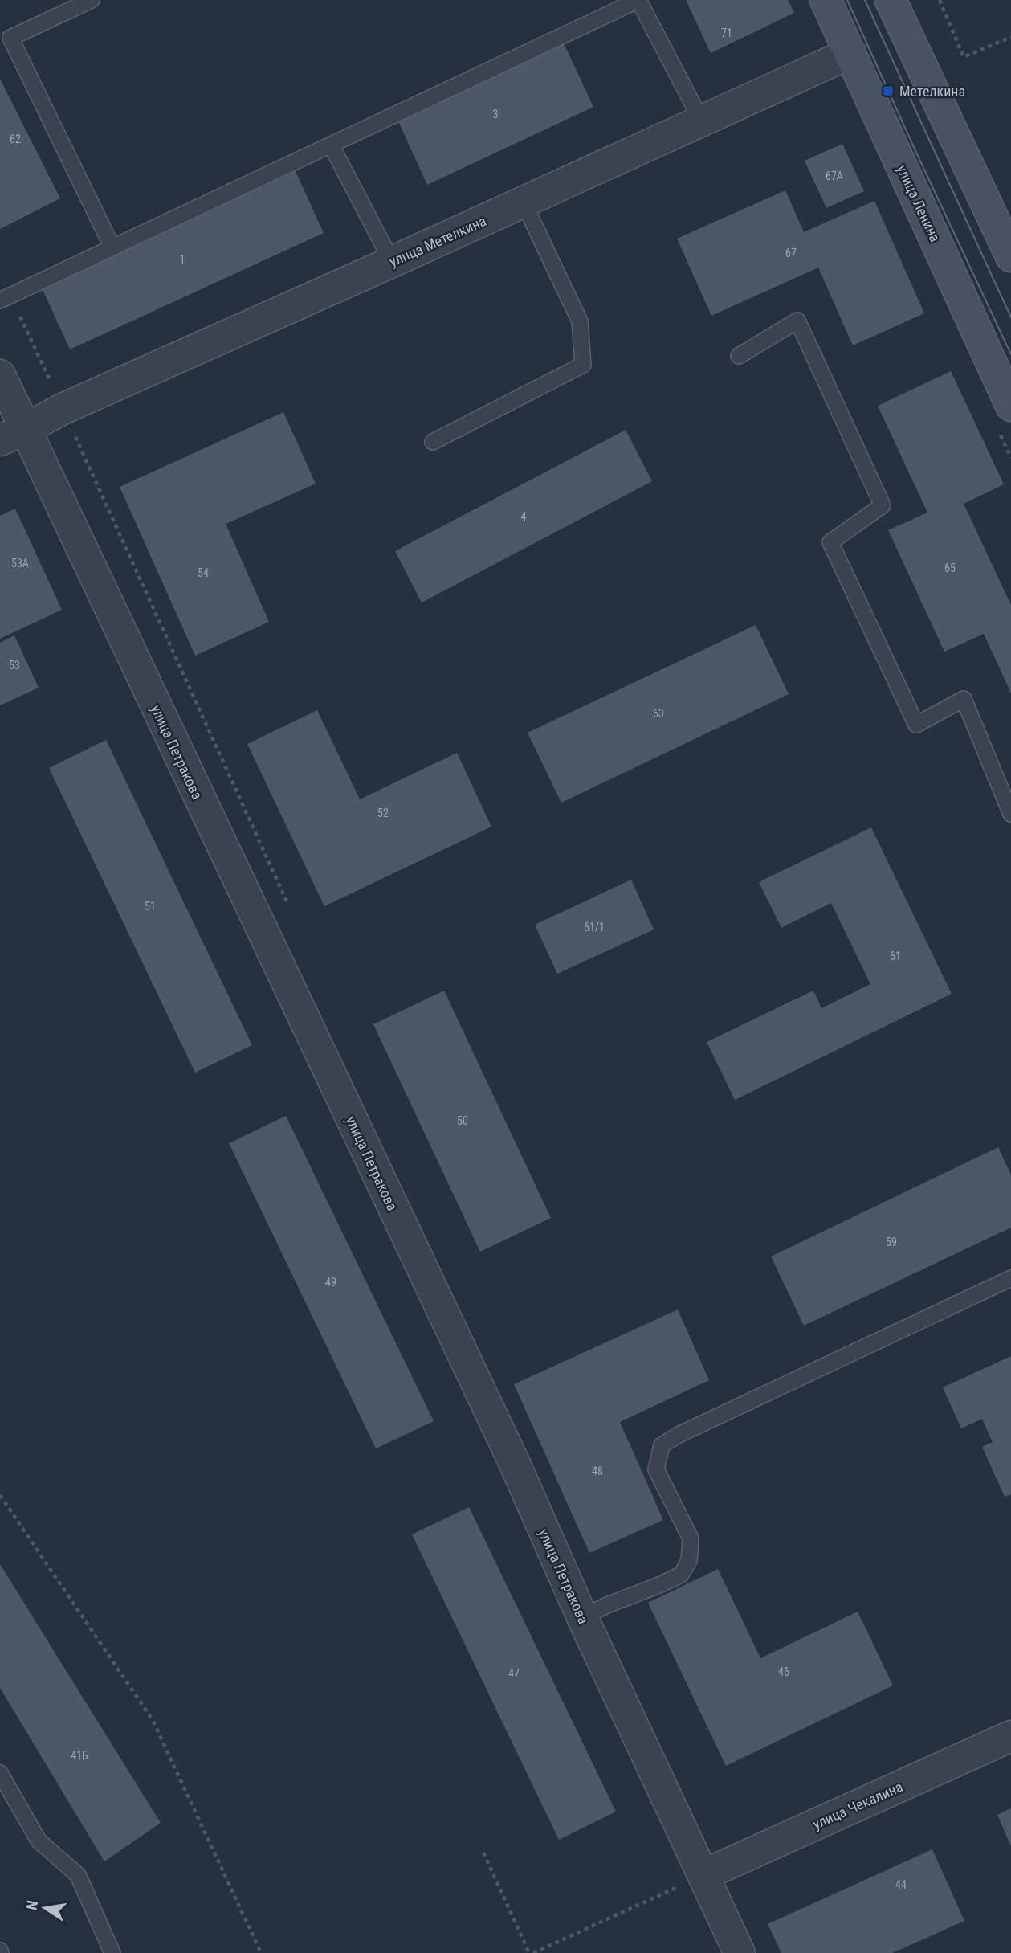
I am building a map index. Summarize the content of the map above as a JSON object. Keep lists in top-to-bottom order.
{
  "streets": {
    "main road": ["улица Ленина"],
    "street": ["улица Метелкина", "улица Петракова", "улица Чекалина"]
  },
  "crossings": [
    ["улица Ленина", "улица Метелкина"],
    ["улица Метелкина", "улица Петракова"],
    ["улица Петракова", "улица Чекалина"]
  ],
  "places": {
    "transit": ["Метелкина"]
  },
  "house_numbers": [
    "71",
    "3",
    "62",
    "67А",
    "67",
    "1",
    "4",
    "53А",
    "65",
    "54",
    "53",
    "63",
    "52",
    "51",
    "61/1",
    "61",
    "50",
    "59",
    "49",
    "48",
    "46",
    "47",
    "41Б",
    "44"
  ],
  "north": "left"
}
